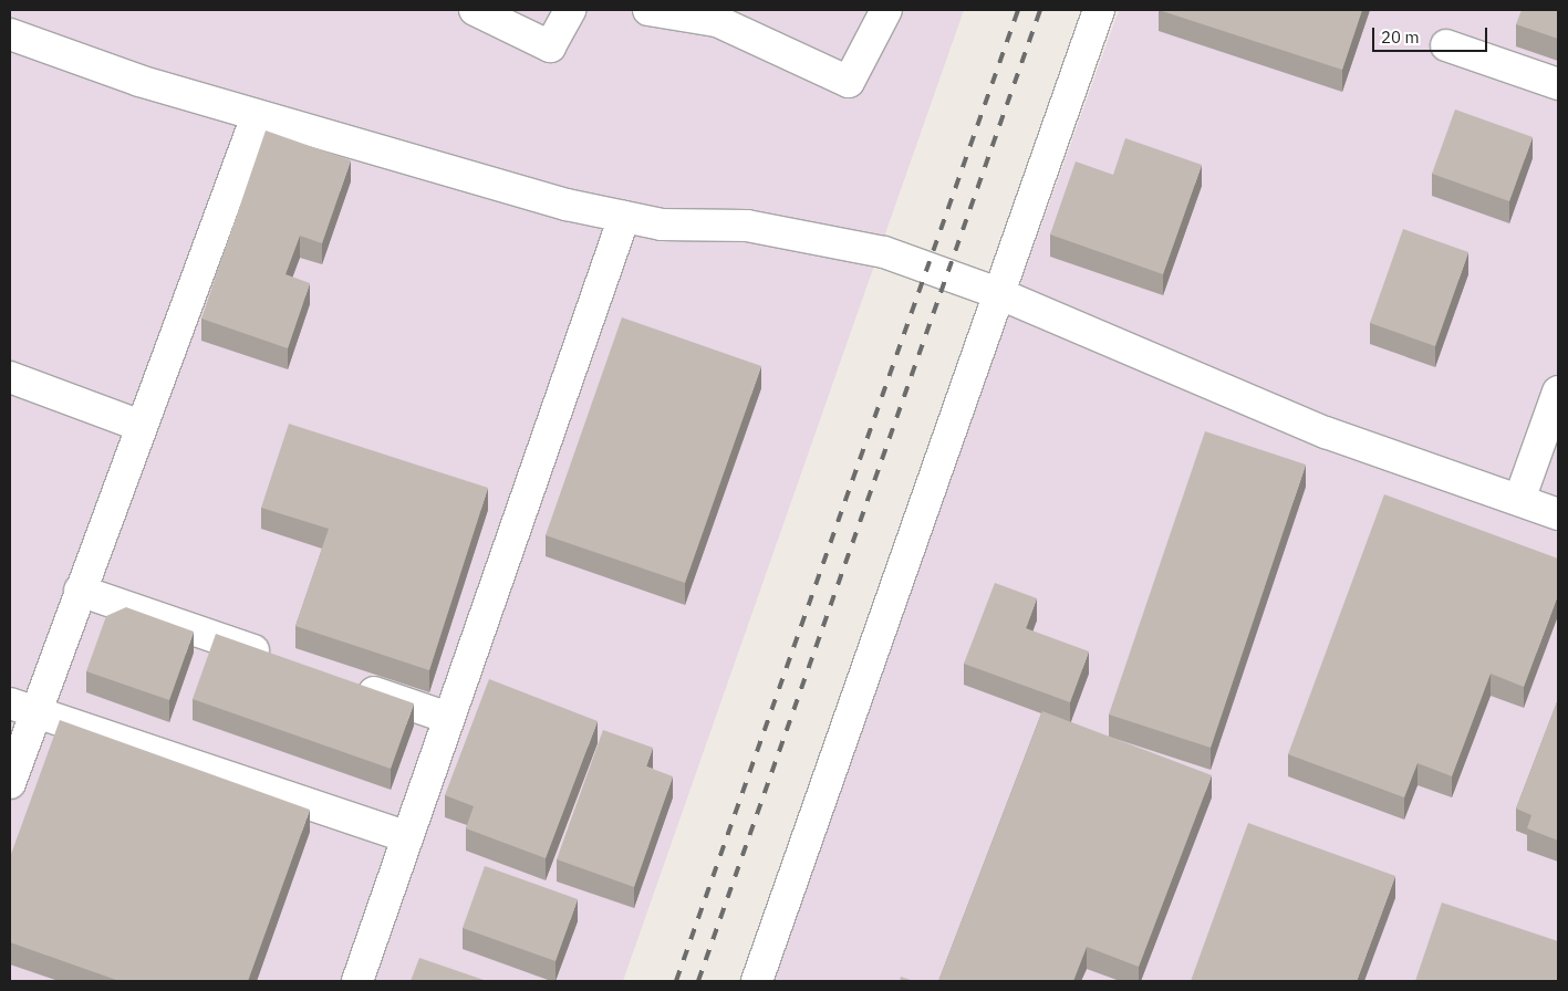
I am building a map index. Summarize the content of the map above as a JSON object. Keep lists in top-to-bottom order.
{
  "scale_bar": "20 m"
}
